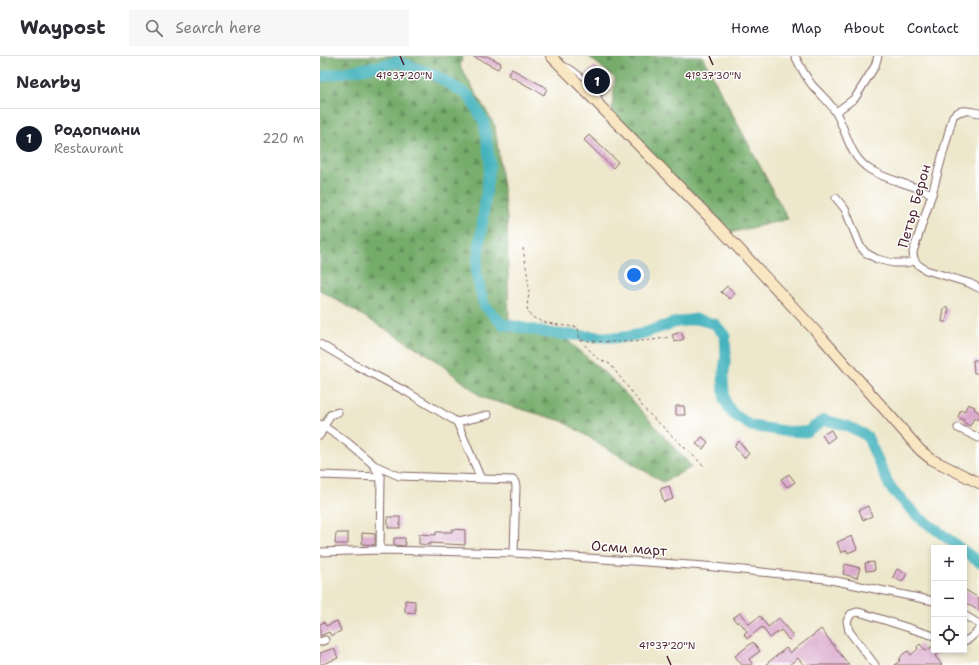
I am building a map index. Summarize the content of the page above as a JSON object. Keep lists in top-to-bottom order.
{
  "streets": {
    "street": ["Петър Берон", "Осми март"]
  },
  "page": {
    "header": "Waypost",
    "search": "Search here",
    "nav": [
      "Home",
      "Map",
      "About",
      "Contact"
    ],
    "heading": "Nearby",
    "pins": "1",
    "list": [
      {
        "mark": "1",
        "name": "Родопчани",
        "note": "Restaurant",
        "value": "220 m"
      }
    ],
    "map_buttons": ["+", "−"]
  },
  "coordinates": ["41°37'30\"N", "41°37'20\"N"]
}
